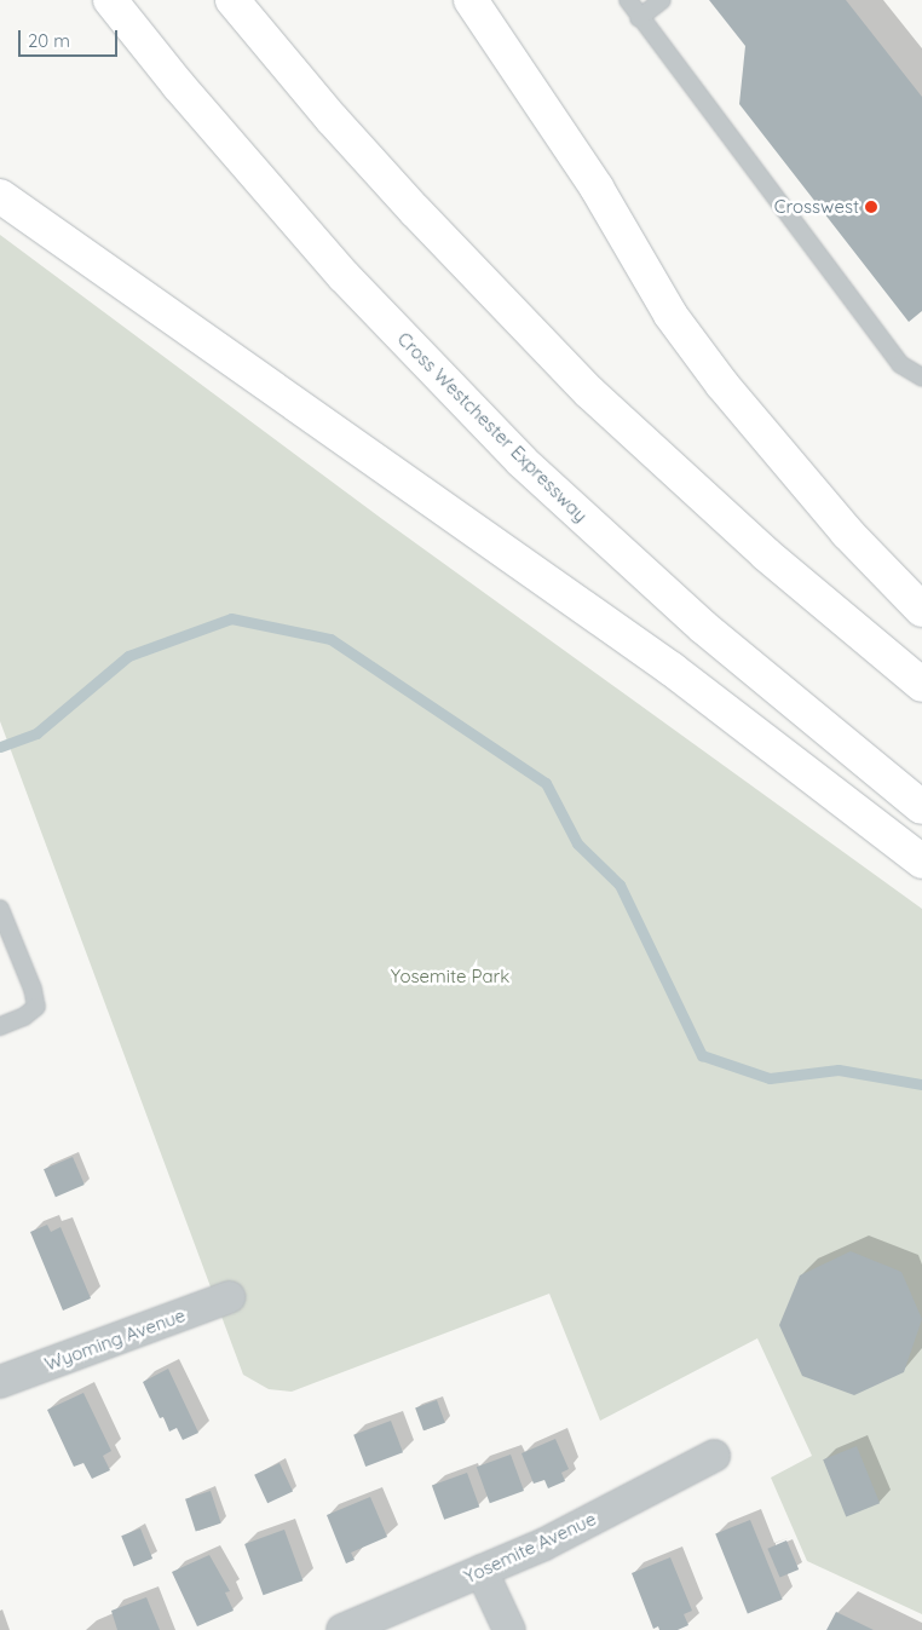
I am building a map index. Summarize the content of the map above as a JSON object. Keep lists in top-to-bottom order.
{
  "streets": {
    "highway": ["Cross Westchester Expressway"],
    "street": ["Wyoming Avenue", "Yosemite Avenue"]
  },
  "parks": ["Yosemite Park"],
  "places": ["Crosswest"],
  "scale_bar": "20 m"
}
